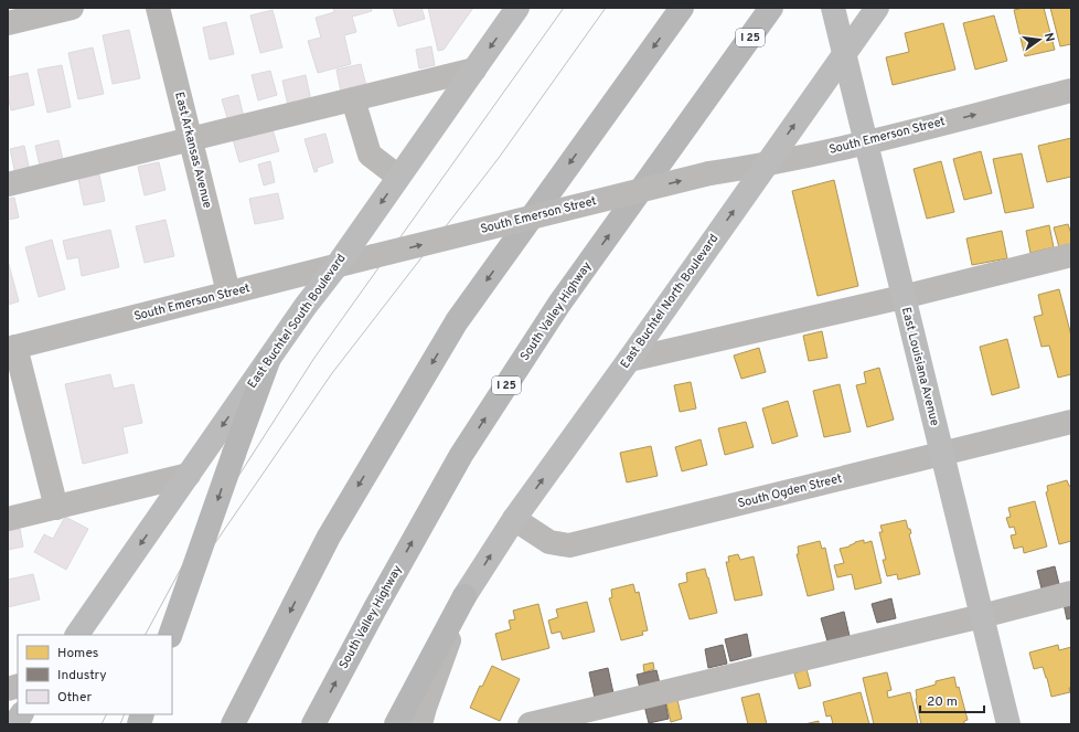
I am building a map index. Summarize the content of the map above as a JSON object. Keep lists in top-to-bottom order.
{
  "streets": {
    "highway": ["I 25", "South Valley Highway"],
    "main road": ["East Buchtel North Boulevard", "East Buchtel South Boulevard", "East Louisiana Avenue"],
    "street": ["South Emerson Street", "East Arkansas Avenue", "South Ogden Street"]
  },
  "crossings": [
    ["South Emerson Street", "East Arkansas Avenue"],
    ["South Emerson Street", "East Buchtel North Boulevard"],
    ["South Emerson Street", "East Buchtel South Boulevard"],
    ["South Emerson Street", "East Louisiana Avenue"],
    ["East Buchtel North Boulevard", "East Louisiana Avenue"],
    ["East Buchtel North Boulevard", "South Ogden Street"],
    ["East Louisiana Avenue", "South Ogden Street"]
  ],
  "one_way": ["East Buchtel North Boulevard", "East Buchtel South Boulevard"],
  "legend": ["Homes", "Industry", "Other"],
  "scale_bar": "20 m",
  "north": "right"
}
